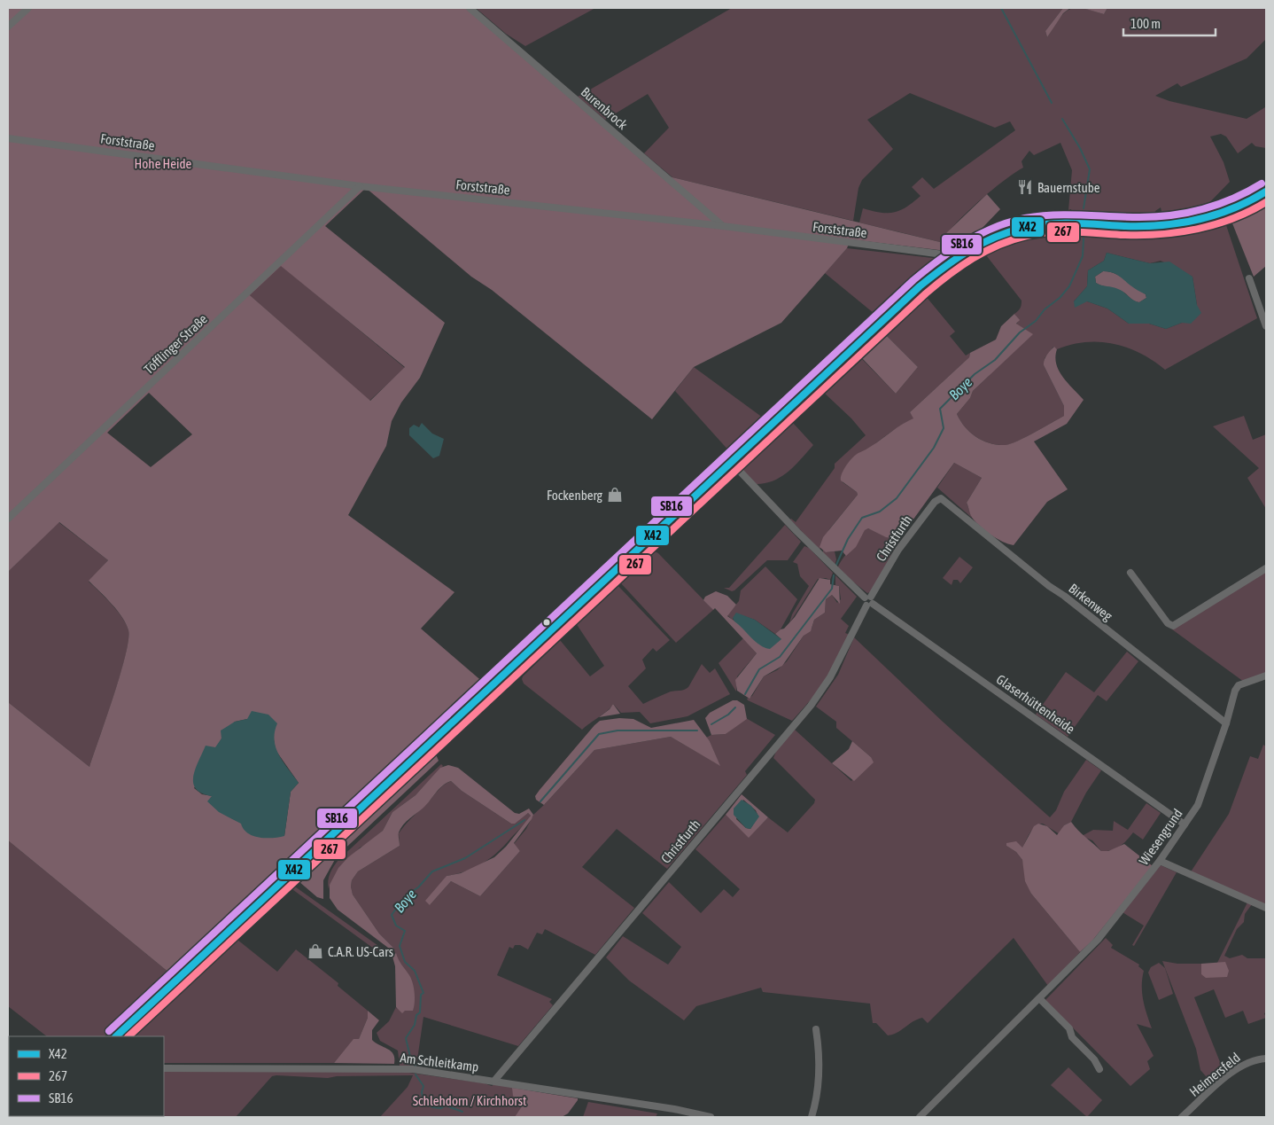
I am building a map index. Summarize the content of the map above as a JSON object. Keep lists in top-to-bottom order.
{
  "streets": {
    "street": [
      "Burenbrock",
      "Forststraße",
      "Töfflinger Straße",
      "Christfurth",
      "Birkenweg",
      "Glaserhüttenheide",
      "Wiesengrund",
      "Am Schleitkamp",
      "Heimersfeld"
    ]
  },
  "crossings": [
    ["Burenbrock", "Forststraße"],
    ["Forststraße", "Töfflinger Straße"],
    ["Christfurth", "Birkenweg"],
    ["Christfurth", "Glaserhüttenheide"],
    ["Christfurth", "Am Schleitkamp"],
    ["Birkenweg", "Wiesengrund"],
    ["Glaserhüttenheide", "Wiesengrund"]
  ],
  "water": ["Boye"],
  "parks": ["Hohe Heide", "Schlehdorn / Kirchhorst"],
  "places": {
    "restaurant": ["Bauernstube"],
    "shop": ["Fockenberg", "C.A.R. US-Cars"]
  },
  "lines": ["transit line SB16", "transit line X42", "transit line 267"],
  "legend": ["X42", "267", "SB16"],
  "scale_bar": "100 m"
}
